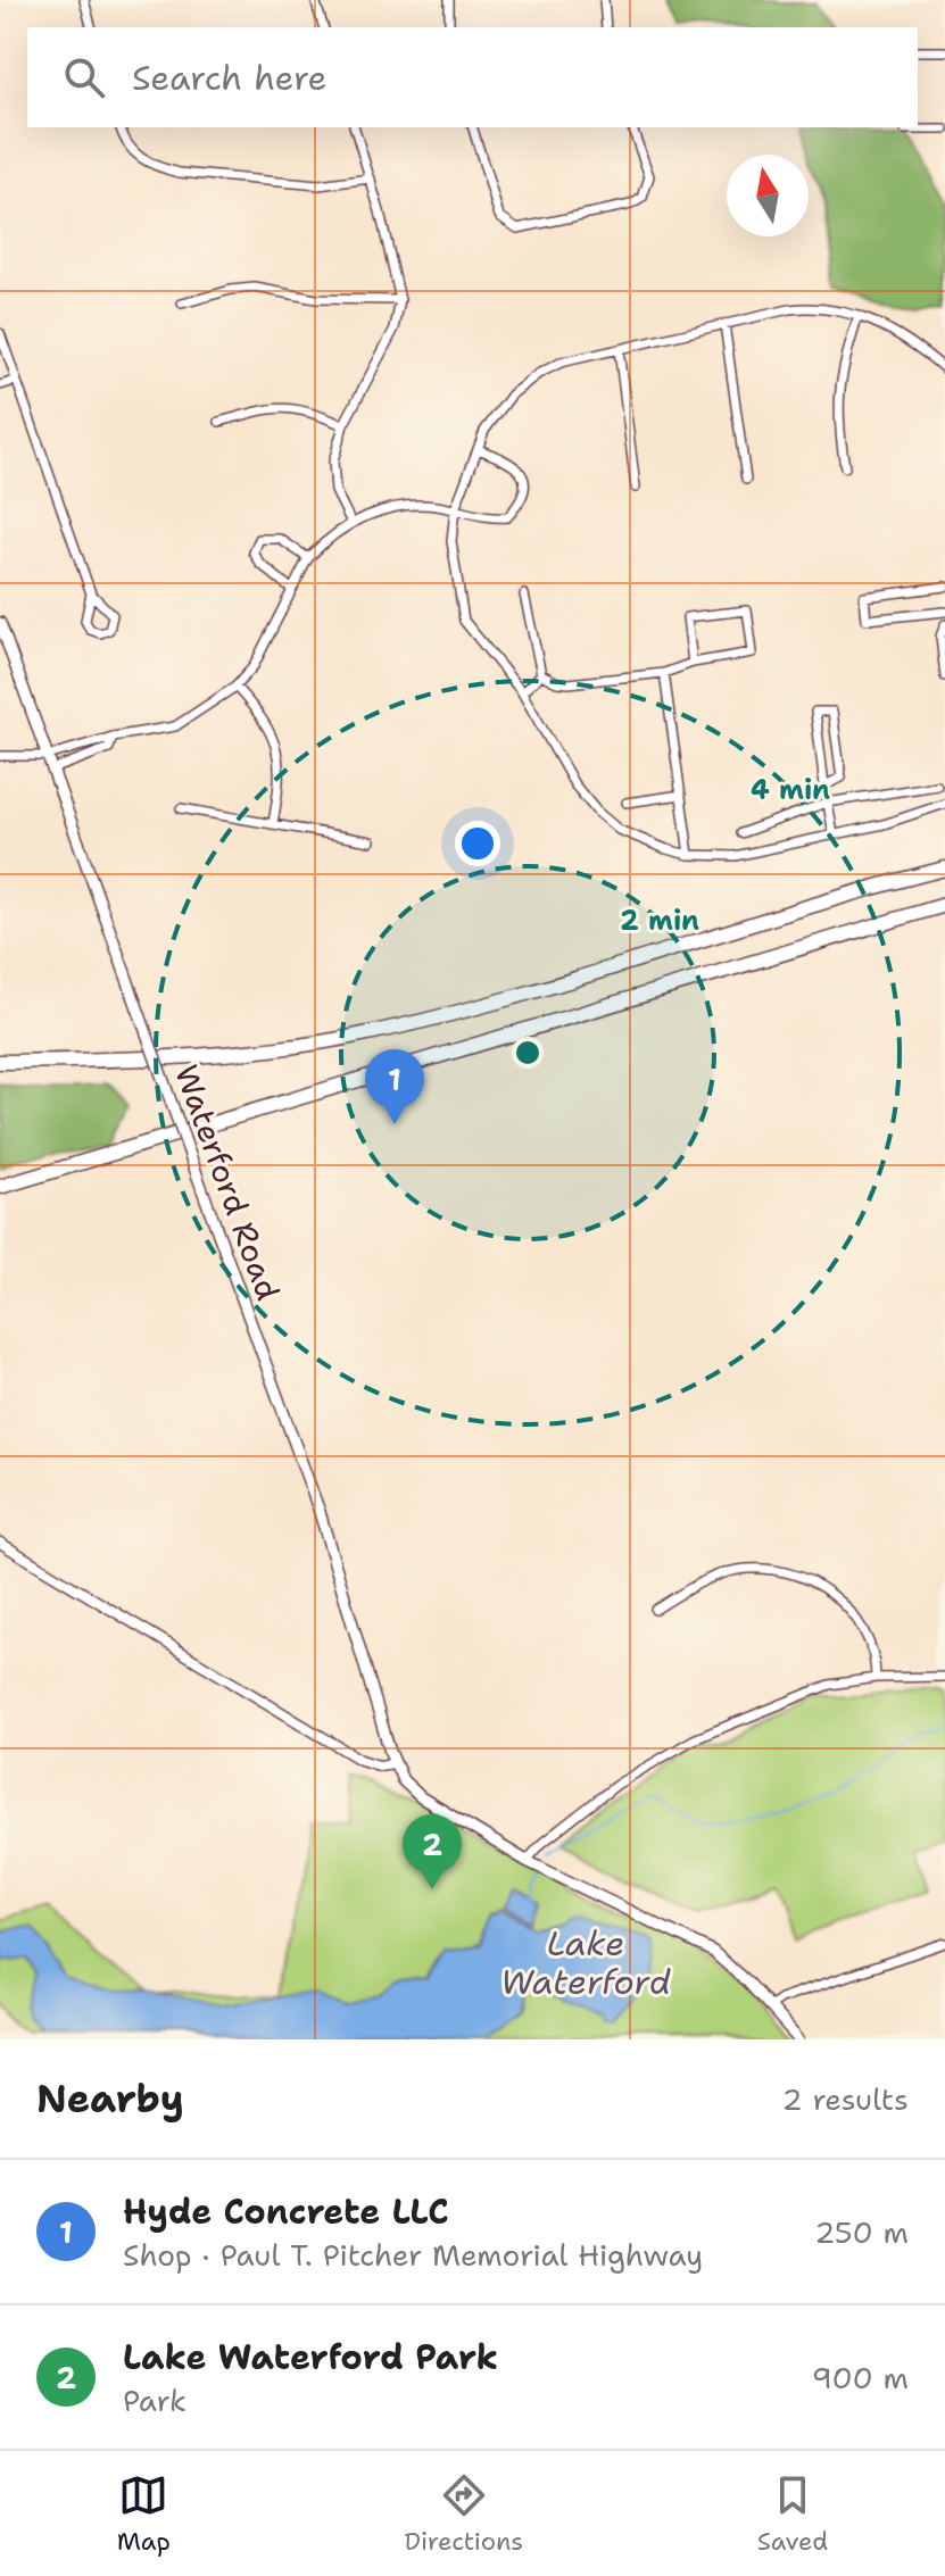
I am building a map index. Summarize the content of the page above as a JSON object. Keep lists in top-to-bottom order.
{
  "streets": {
    "main road": ["Waterford Road"]
  },
  "water": ["Lake Waterford"],
  "north": "top",
  "page": {
    "search": "Search here",
    "pins": ["1", "2"],
    "heading": ["Nearby", "2 results"],
    "list": [
      {
        "mark": "1",
        "name": "Hyde Concrete LLC",
        "note": "Shop · Paul T. Pitcher Memorial Highway",
        "value": "250 m"
      },
      {
        "mark": "2",
        "name": "Lake Waterford Park",
        "note": "Park",
        "value": "900 m"
      }
    ],
    "nav": ["Map", "Directions", "Saved"]
  },
  "rings": ["4 min", "2 min"]
}
